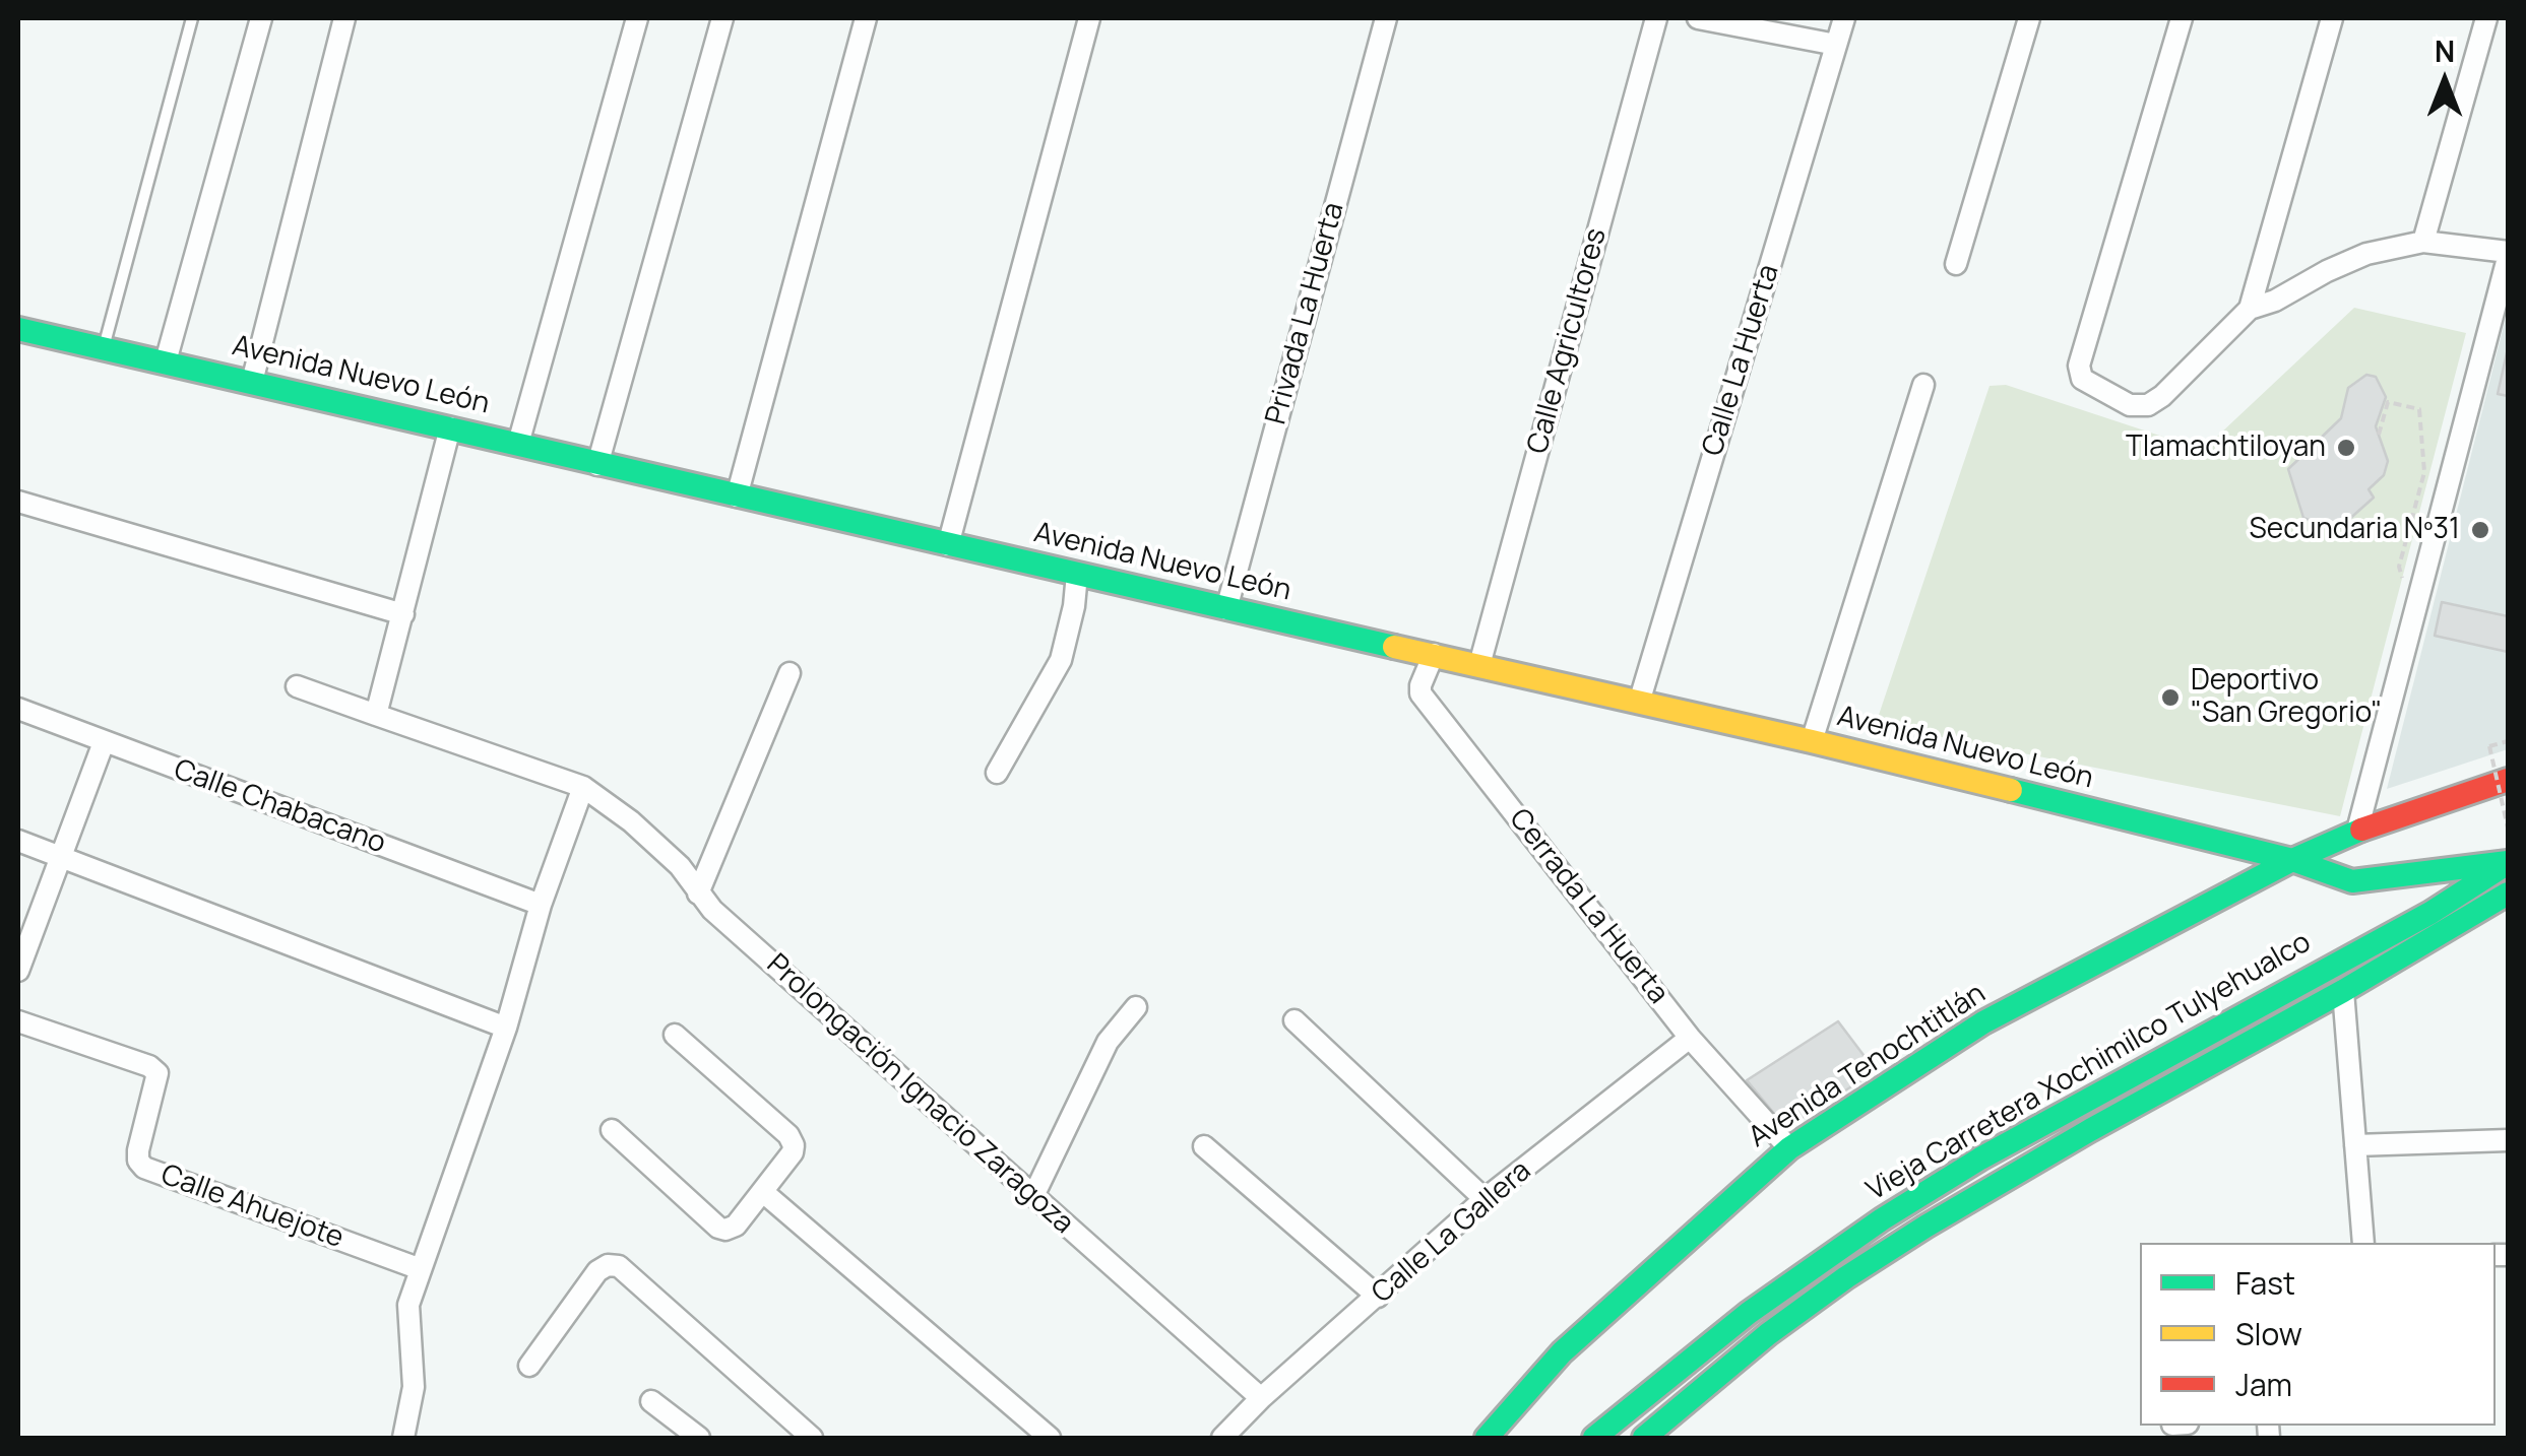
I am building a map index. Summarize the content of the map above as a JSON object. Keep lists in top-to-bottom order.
{
  "streets": {
    "street": [
      "Privada La Huerta",
      "Calle Agricultores",
      "Calle La Huerta",
      "Avenida Nuevo León",
      "Calle Chabacano",
      "Cerrada La Huerta",
      "Avenida Tenochtitlán",
      "Vieja Carretera Xochimilco Tulyehualco",
      "Prolongación Ignacio Zaragoza",
      "Calle Ahuejote",
      "Calle La Gallera"
    ]
  },
  "crossings": [
    ["Privada La Huerta", "Avenida Nuevo León"],
    ["Calle Agricultores", "Avenida Nuevo León"],
    ["Calle La Huerta", "Avenida Nuevo León"],
    ["Avenida Nuevo León", "Cerrada La Huerta"],
    ["Avenida Nuevo León", "Avenida Tenochtitlán"],
    ["Avenida Nuevo León", "Vieja Carretera Xochimilco Tulyehualco"],
    ["Cerrada La Huerta", "Avenida Tenochtitlán"],
    ["Cerrada La Huerta", "Calle La Gallera"],
    ["Prolongación Ignacio Zaragoza", "Calle La Gallera"]
  ],
  "places": ["Tlamachtiloyan", "Secundaria Nº31", "Deportivo \"San Gregorio\""],
  "legend": ["Fast", "Slow", "Jam"],
  "north": "top"
}
